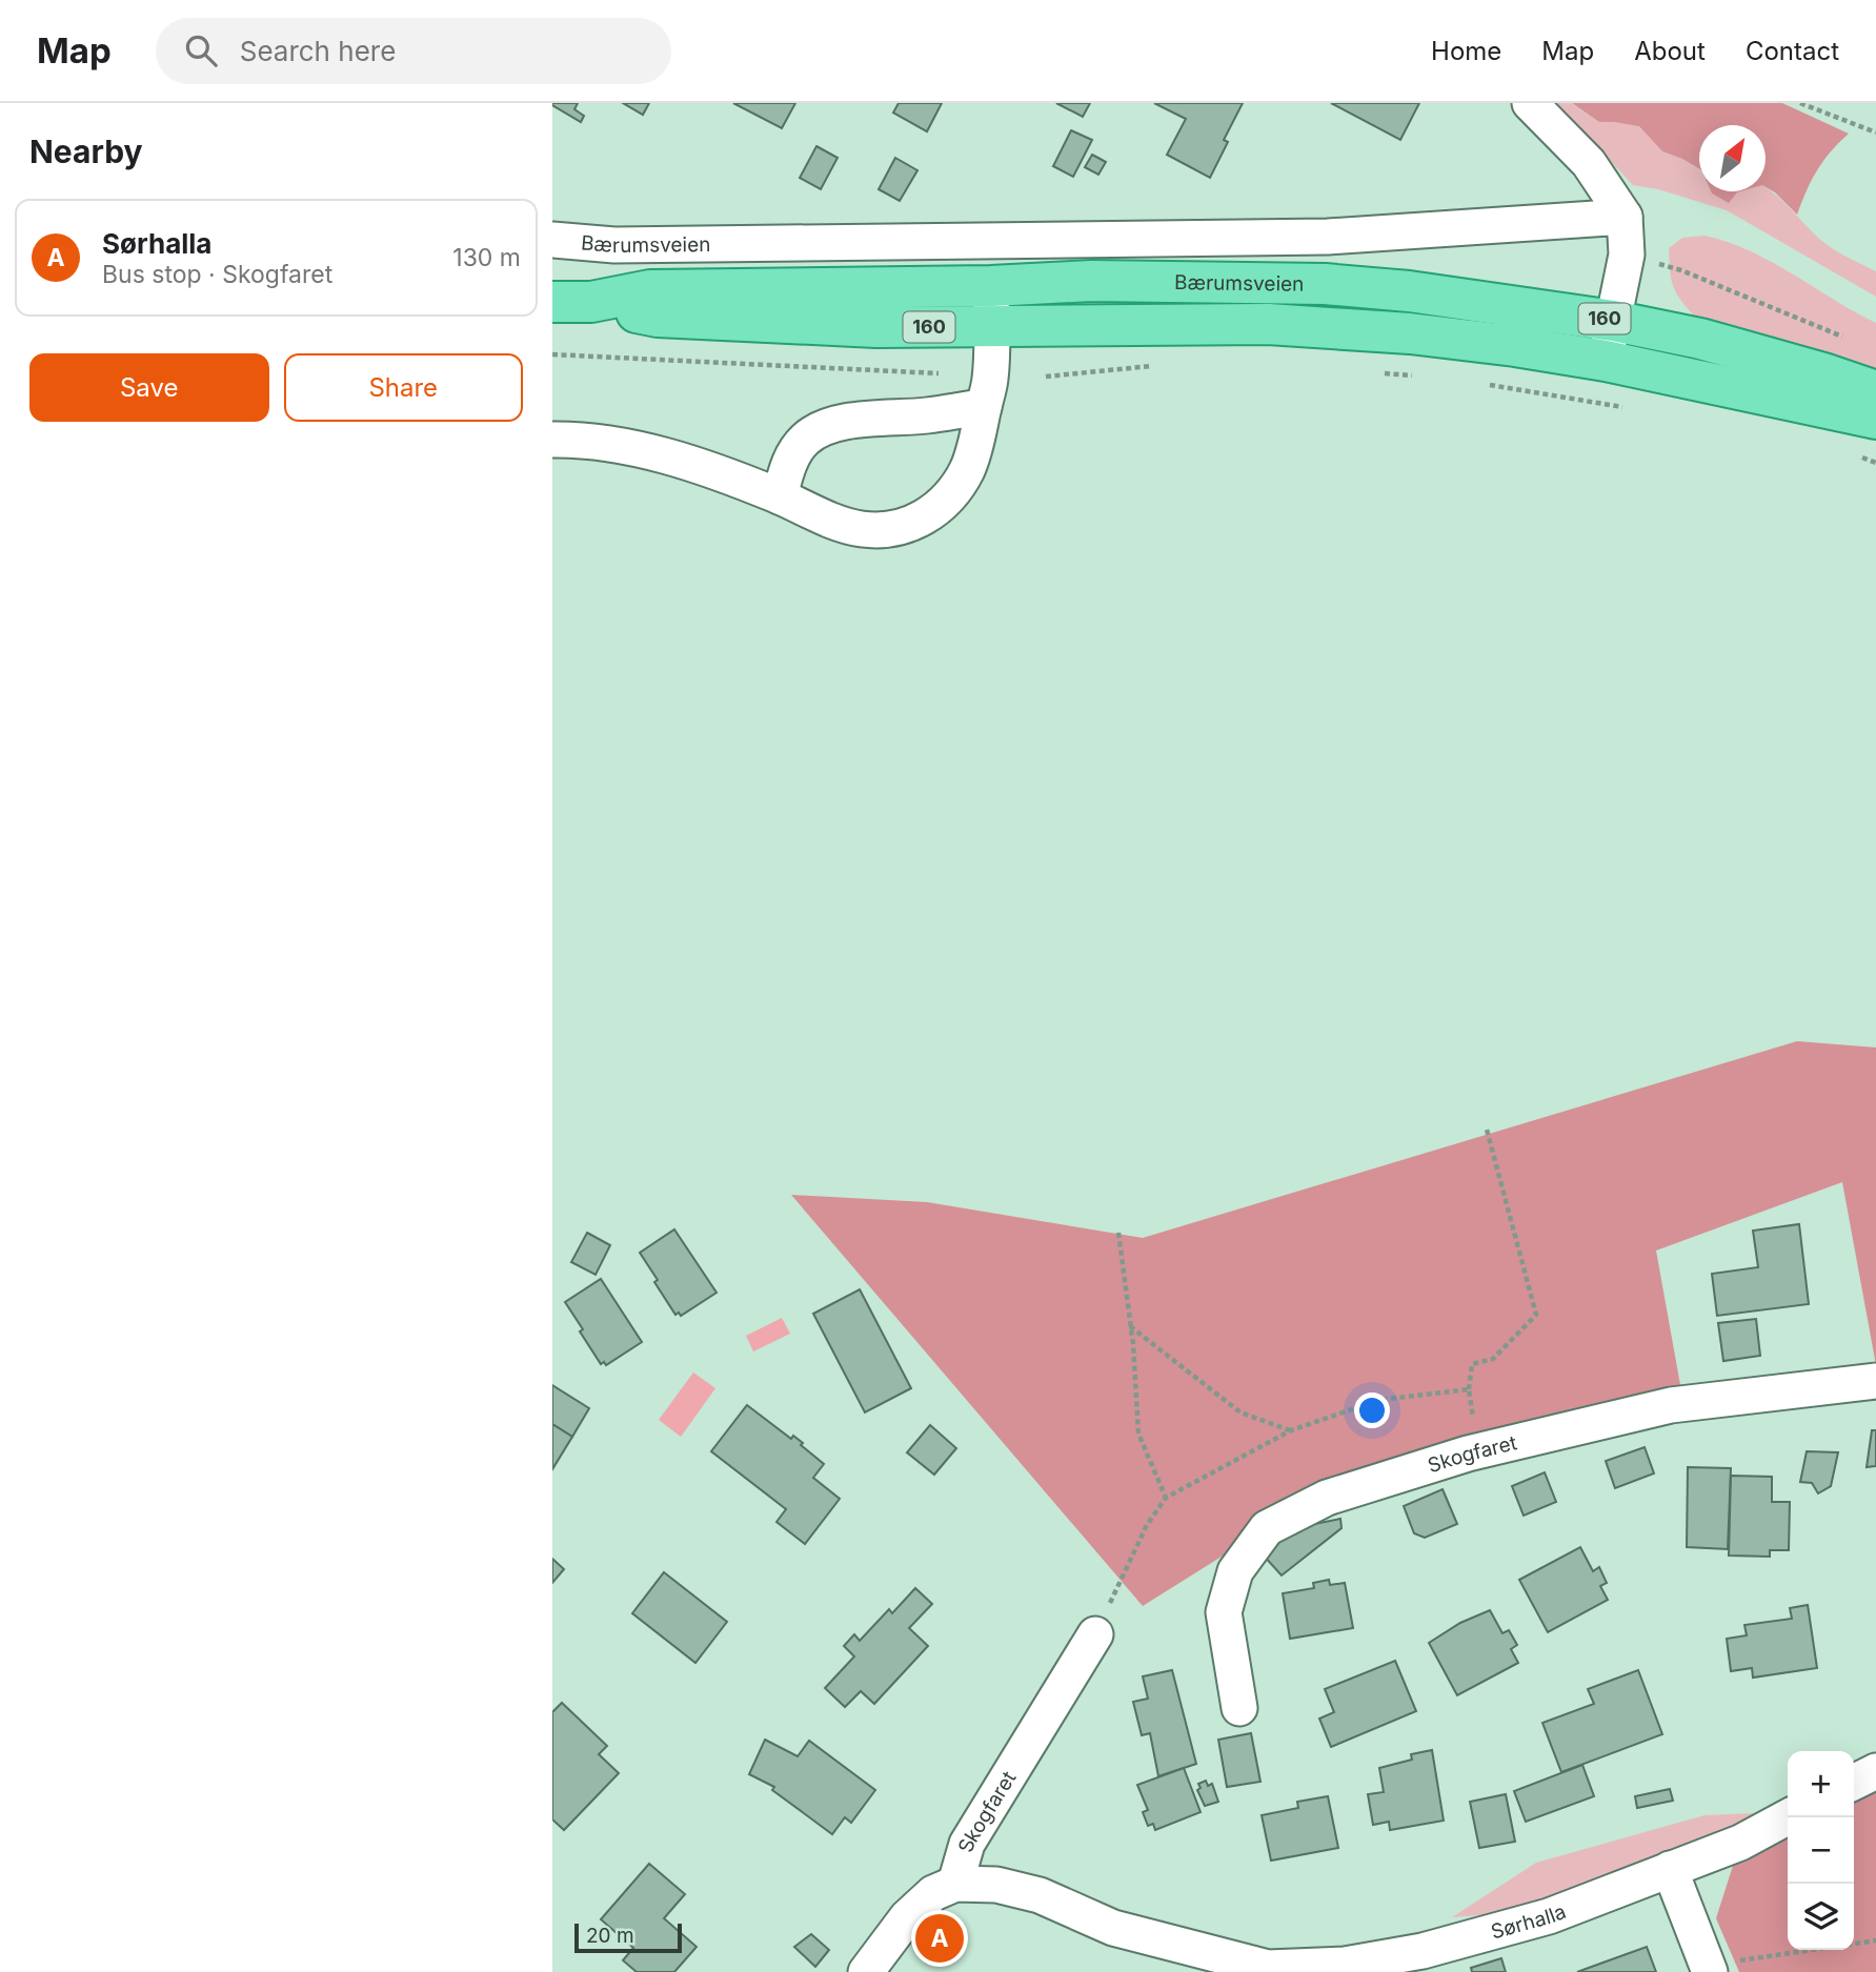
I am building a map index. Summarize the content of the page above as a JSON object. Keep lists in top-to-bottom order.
{
  "streets": {
    "main road": ["Bærumsveien", "160"],
    "street": ["Skogfaret", "Sørhalla"]
  },
  "crossings": [
    ["Skogfaret", "Sørhalla"]
  ],
  "scale_bar": "20 m",
  "north": "top right",
  "page": {
    "header": "Map",
    "search": "Search here",
    "nav": [
      "Home",
      "Map",
      "About",
      "Contact"
    ],
    "heading": "Nearby",
    "list": [
      {
        "mark": "A",
        "name": "Sørhalla",
        "note": "Bus stop · Skogfaret",
        "value": "130 m"
      }
    ],
    "buttons": ["Save", "Share"],
    "map_buttons": ["+", "−"],
    "pins": "A",
    "scale": "20 m"
  }
}
